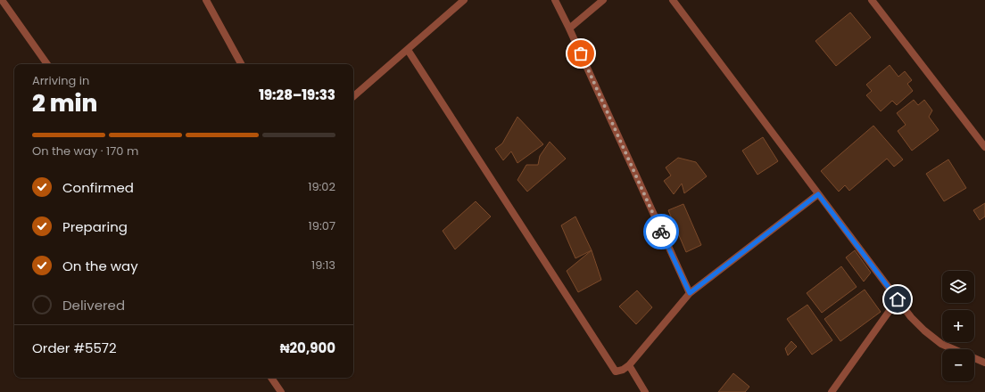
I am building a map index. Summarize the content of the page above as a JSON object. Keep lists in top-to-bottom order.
{
  "page": {
    "heading": ["2 min", "Arriving in", "19:28–19:33"],
    "panel": ["Order #5572", "₦20,900"],
    "bar": "On the way · 170 m",
    "list": [
      ["Confirmed", "19:02"],
      ["Preparing", "19:07"],
      ["On the way", "19:13"],
      "Delivered"
    ],
    "map_buttons": ["+", "−"]
  }
}
